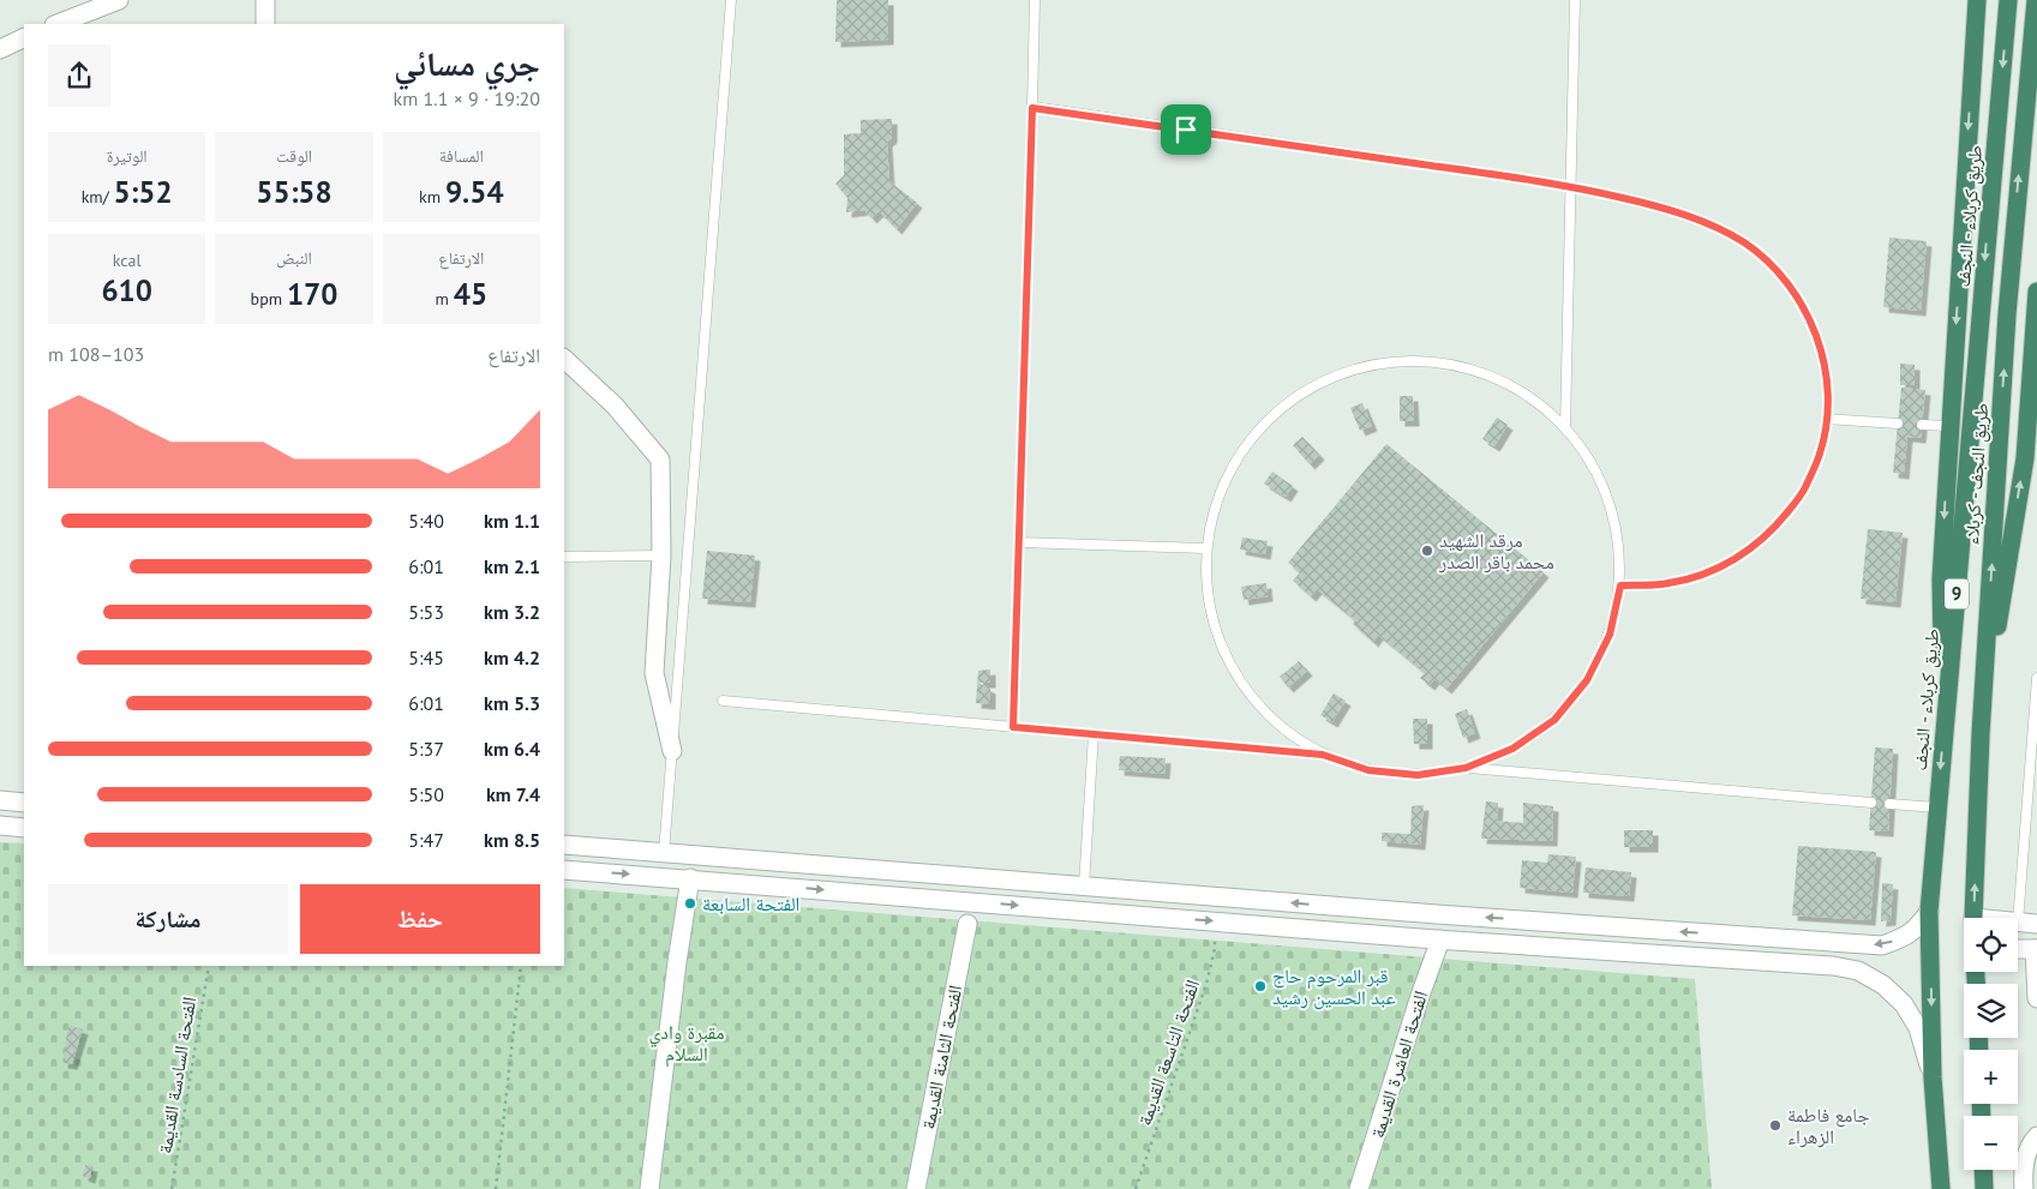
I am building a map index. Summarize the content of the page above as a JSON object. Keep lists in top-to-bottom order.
{
  "streets": {
    "highway": ["طريق کربلاء - النجف", "طريق النجف - کربلاء", "9"],
    "street": ["الفتحة الثامنة القديمة", "الفتحة العاشرة القديمة"],
    "path": ["الفتحة التاسعة القديمة", "الفتحة السادسة القديمة"]
  },
  "parks": ["مقبرة وادي السلام"],
  "places": [
    "مرقد الشهيد محمد باقر الصدر",
    "الفتحة السابعة",
    "قبر المرحوم حاج عبد الحسين رشيد",
    "جامع فاطمة الزهراء"
  ],
  "page": {
    "heading": ["جري مسائي", "19:20 · 9 × 1.1 km"],
    "stats": [
      ["المسافة", "9.54 km"],
      ["الوقت", "55:58"],
      ["الوتيرة", "5:52 /km"],
      ["الارتفاع", "45 m"],
      ["النبض", "170 bpm"],
      ["kcal", "610"]
    ],
    "chart": ["الارتفاع", "103–108 m"],
    "list": [
      {
        "name": "1.1 km",
        "note": "5:40"
      },
      {
        "name": "2.1 km",
        "note": "6:01"
      },
      {
        "name": "3.2 km",
        "note": "5:53"
      },
      {
        "name": "4.2 km",
        "note": "5:45"
      },
      {
        "name": "5.3 km",
        "note": "6:01"
      },
      {
        "name": "6.4 km",
        "note": "5:37"
      },
      {
        "name": "7.4 km",
        "note": "5:50"
      },
      {
        "name": "8.5 km",
        "note": "5:47"
      }
    ],
    "buttons": ["حفظ", "مشاركة"],
    "map_buttons": ["+", "−"]
  }
}
